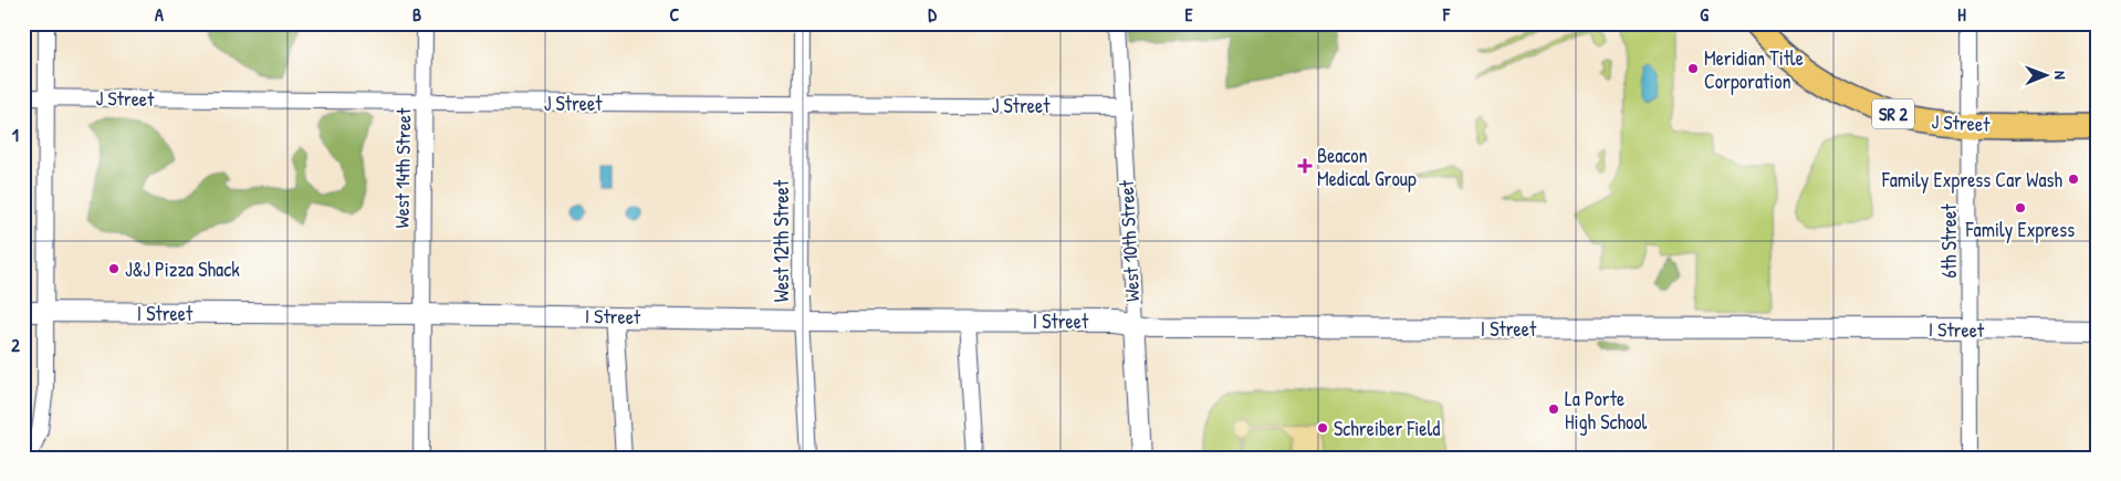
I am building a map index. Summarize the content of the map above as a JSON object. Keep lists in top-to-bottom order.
{
  "streets": {
    "main road": ["J Street", "SR 2"],
    "street": [
      "West 14th Street",
      "West 12th Street",
      "West 10th Street",
      "6th Street",
      "I Street"
    ]
  },
  "crossings": [
    ["J Street", "West 14th Street"],
    ["J Street", "West 12th Street"],
    ["J Street", "West 10th Street"],
    ["J Street", "6th Street"],
    ["West 14th Street", "I Street"],
    ["West 12th Street", "I Street"],
    ["West 10th Street", "I Street"],
    ["6th Street", "I Street"]
  ],
  "places": {
    "other": [
      "Meridian Title Corporation",
      "Family Express Car Wash",
      "Family Express",
      "J&J Pizza Shack",
      "La Porte High School",
      "Schreiber Field"
    ],
    "health": ["Beacon Medical Group"]
  },
  "north": "right",
  "grid": {
    "columns": [
      "A",
      "B",
      "C",
      "D",
      "E",
      "F",
      "G",
      "H"
    ],
    "rows": ["1", "2"]
  }
}
